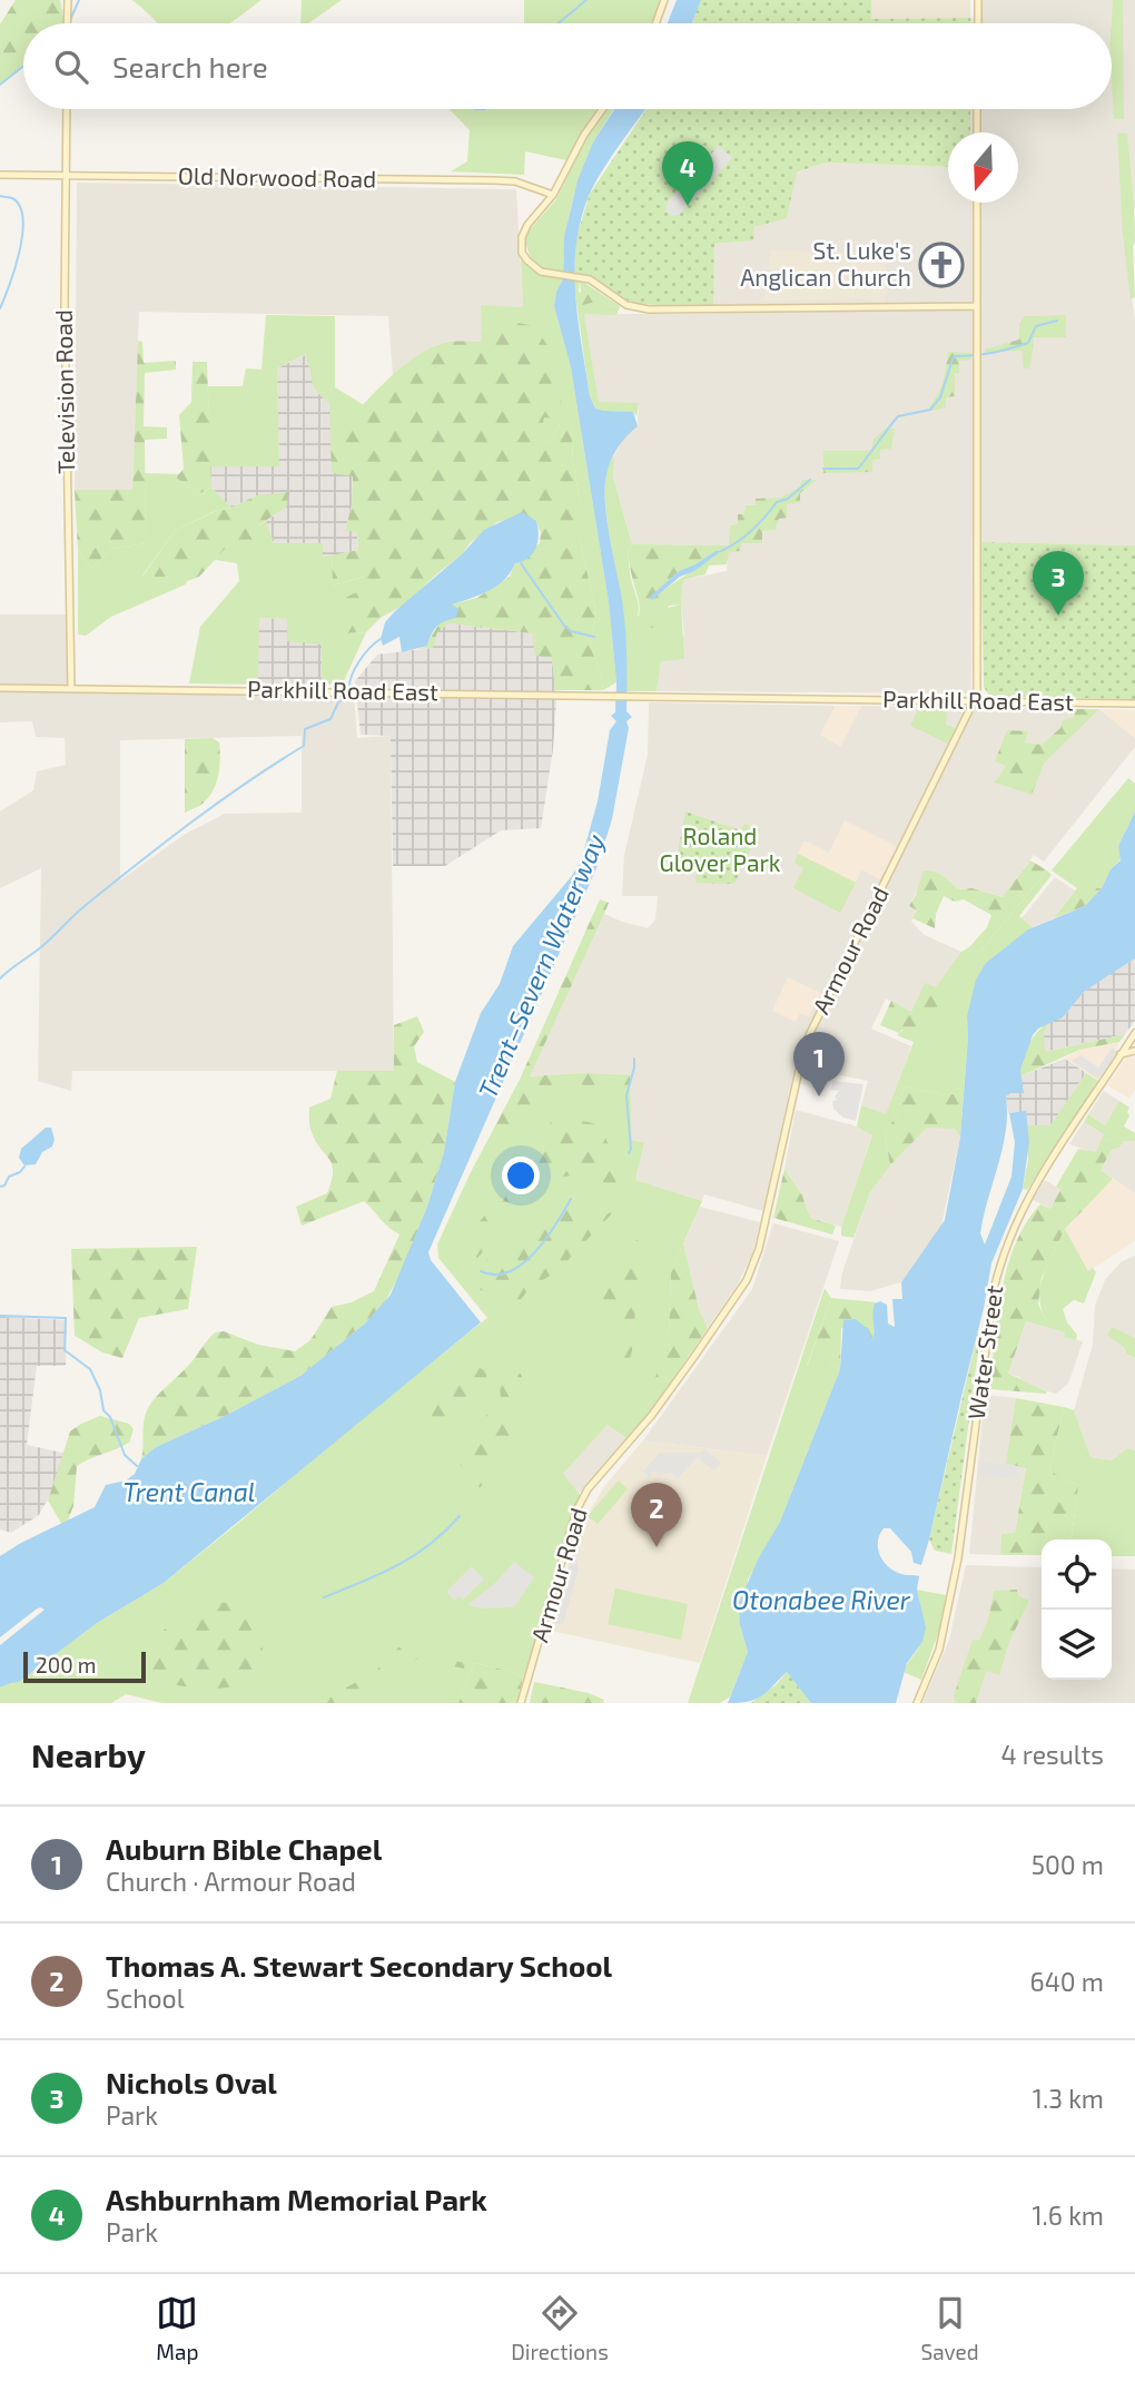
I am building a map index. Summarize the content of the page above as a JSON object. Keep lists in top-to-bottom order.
{
  "streets": {
    "main road": [
      "Old Norwood Road",
      "Television Road",
      "Parkhill Road East",
      "Armour Road",
      "Water Street"
    ]
  },
  "crossings": [
    ["Old Norwood Road", "Television Road"],
    ["Television Road", "Parkhill Road East"],
    ["Parkhill Road East", "Armour Road"]
  ],
  "water": ["Trent–Severn Waterway", "Trent Canal", "Otonabee River"],
  "parks": ["Roland Glover Park"],
  "places": {
    "church": ["St. Luke's Anglican Church"]
  },
  "scale_bar": "200 m",
  "north": "bottom",
  "page": {
    "search": "Search here",
    "pins": [
      "4",
      "3",
      "1",
      "2"
    ],
    "scale": "200 m",
    "heading": ["Nearby", "4 results"],
    "list": [
      {
        "mark": "1",
        "name": "Auburn Bible Chapel",
        "note": "Church · Armour Road",
        "value": "500 m"
      },
      {
        "mark": "2",
        "name": "Thomas A. Stewart Secondary School",
        "note": "School",
        "value": "640 m"
      },
      {
        "mark": "3",
        "name": "Nichols Oval",
        "note": "Park",
        "value": "1.3 km"
      },
      {
        "mark": "4",
        "name": "Ashburnham Memorial Park",
        "note": "Park",
        "value": "1.6 km"
      }
    ],
    "nav": ["Map", "Directions", "Saved"]
  }
}
